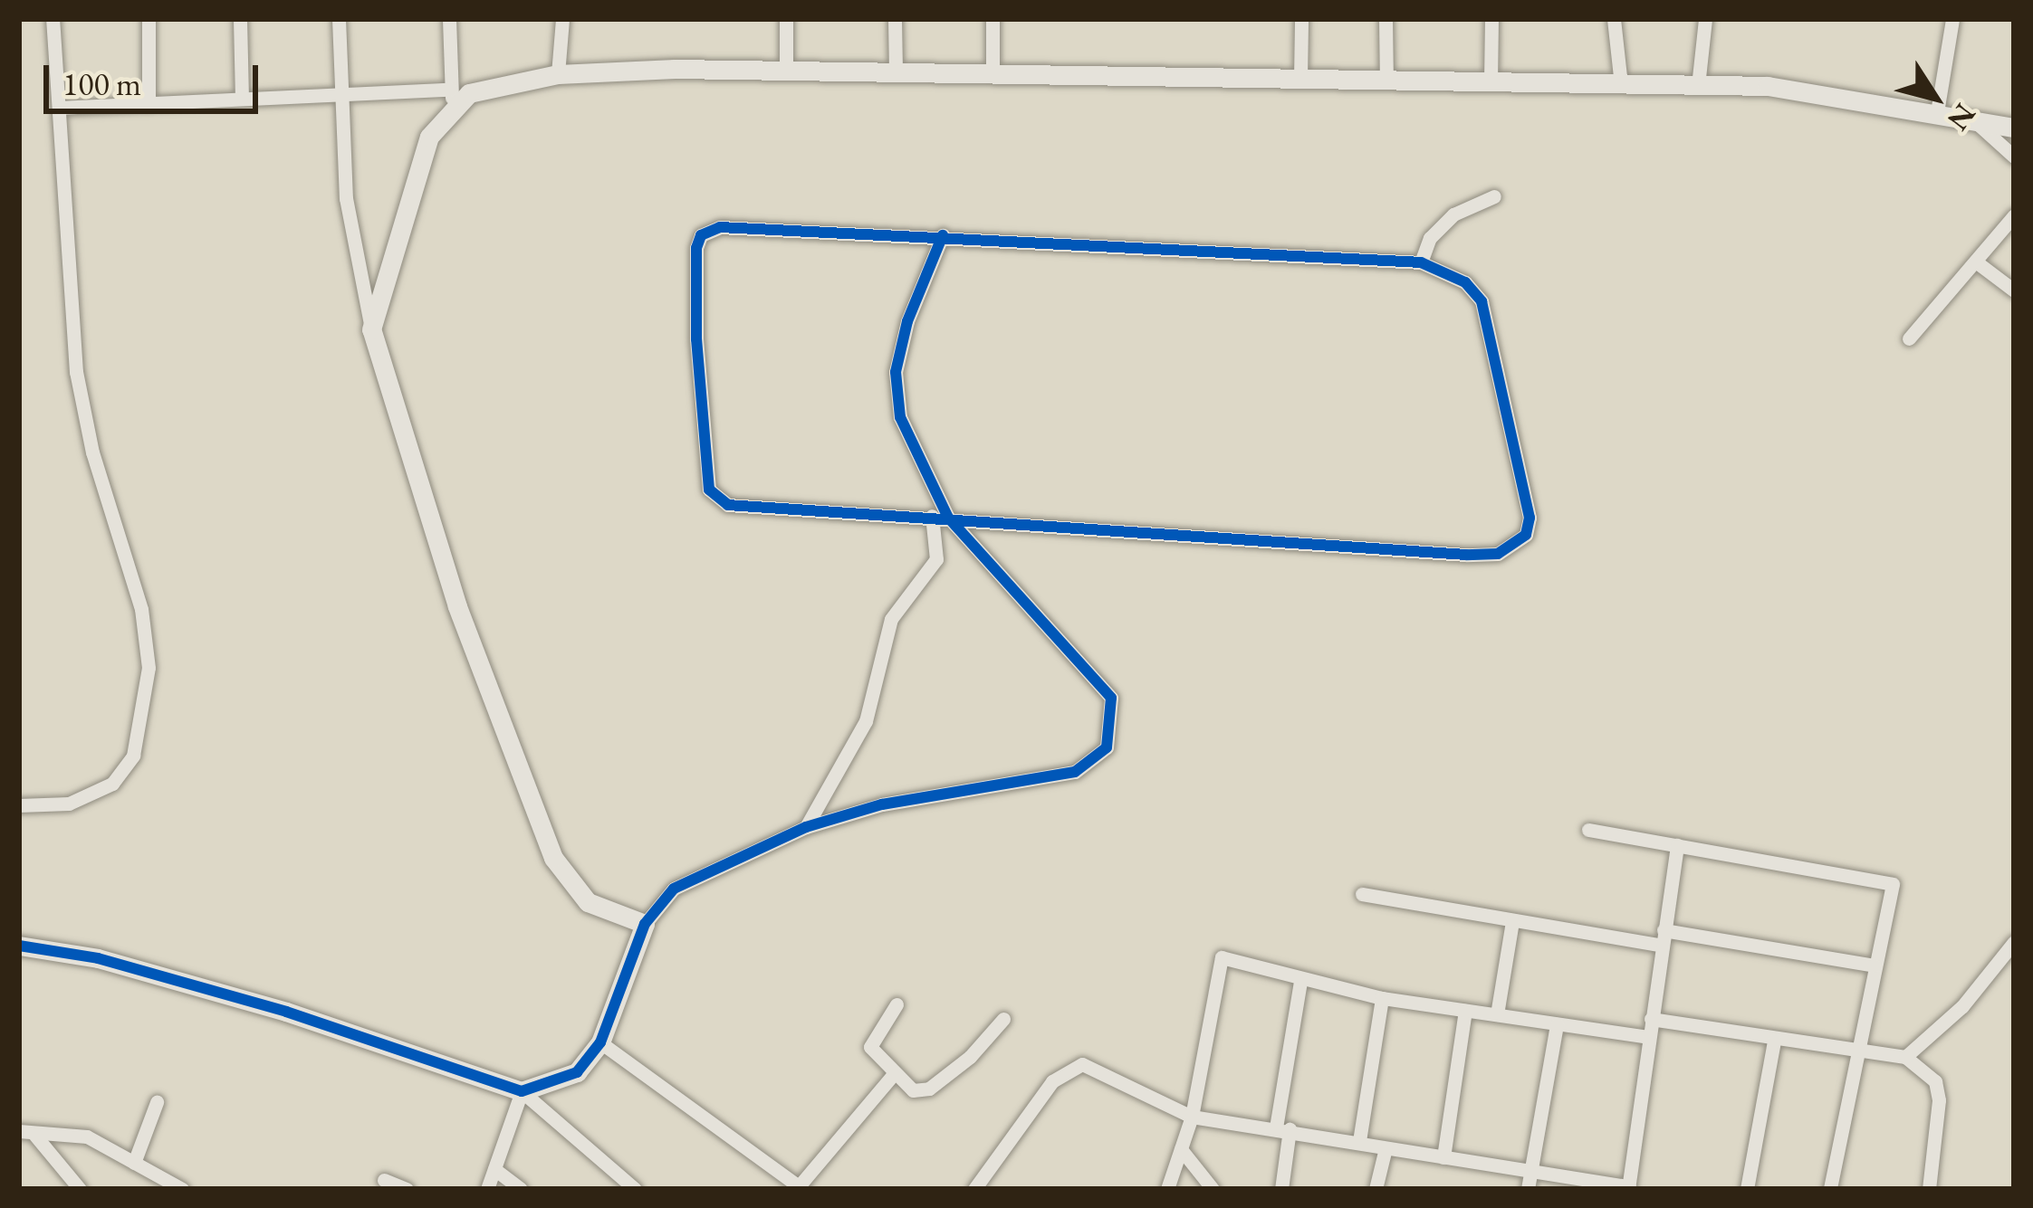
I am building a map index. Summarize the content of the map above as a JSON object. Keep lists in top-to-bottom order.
{
  "scale_bar": "100 m",
  "north": "bottom right"
}
